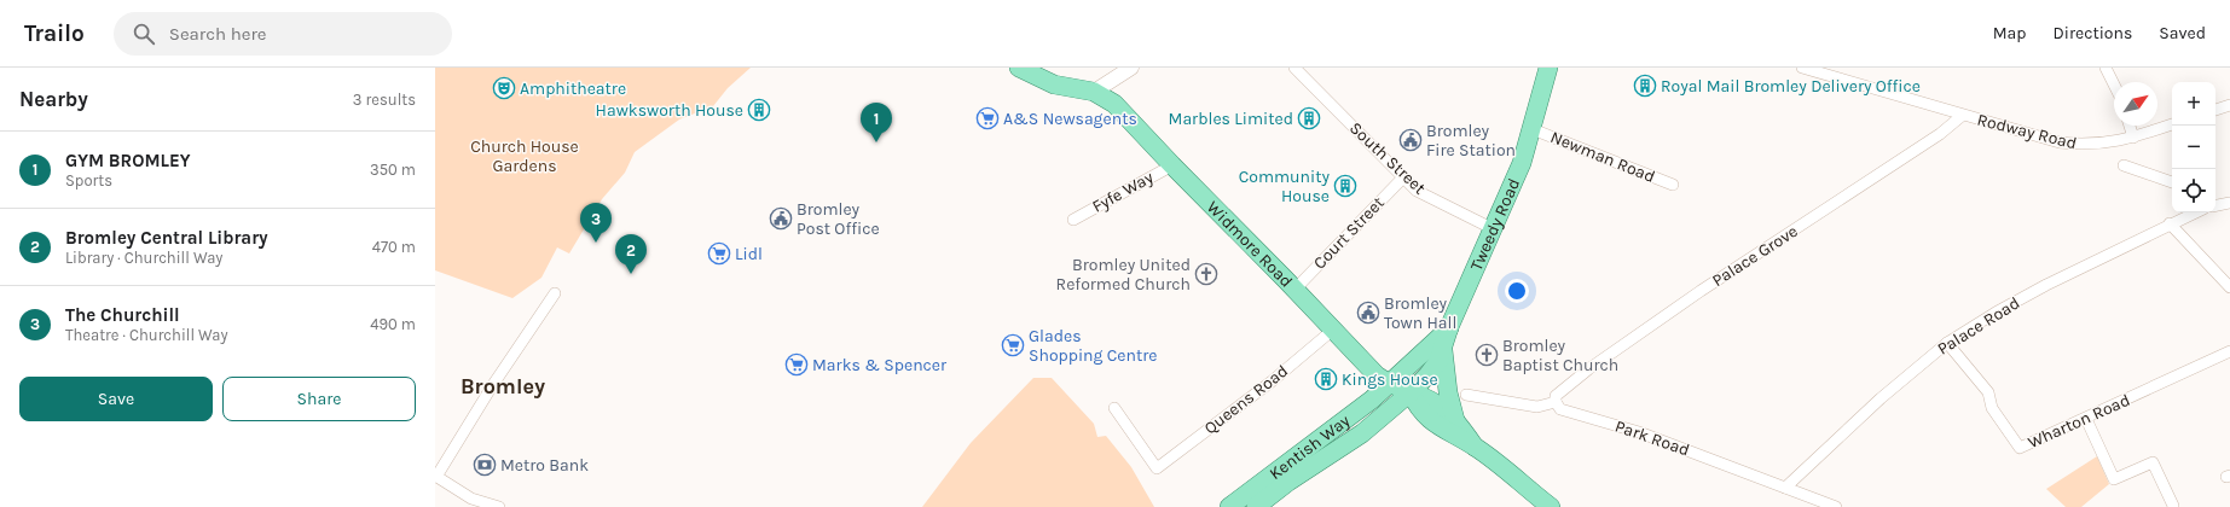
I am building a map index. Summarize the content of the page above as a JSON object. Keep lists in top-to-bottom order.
{
  "streets": {
    "main road": ["Tweedy Road", "Widmore Road", "Kentish Way"],
    "street": [
      "Rodway Road",
      "Newman Road",
      "South Street",
      "Fyfe Way",
      "Court Street",
      "Palace Grove",
      "Palace Road",
      "Queens Road",
      "Wharton Road",
      "Park Road"
    ]
  },
  "crossings": [
    ["Rodway Road", "Palace Grove"],
    ["Newman Road", "Tweedy Road"],
    ["South Street", "Tweedy Road"],
    ["South Street", "Court Street"],
    ["Fyfe Way", "Widmore Road"],
    ["Tweedy Road", "Widmore Road"],
    ["Tweedy Road", "Kentish Way"],
    ["Court Street", "Widmore Road"],
    ["Widmore Road", "Queens Road"],
    ["Widmore Road", "Kentish Way"],
    ["Palace Grove", "Park Road"],
    ["Palace Road", "Wharton Road"],
    ["Palace Road", "Park Road"]
  ],
  "districts": ["Bromley"],
  "parks": ["Church House Gardens"],
  "places": {
    "building": [
      "Royal Mail Bromley Delivery Office",
      "Hawksworth House",
      "Marbles Limited",
      "Community House",
      "Kings House"
    ],
    "theatre": ["Amphitheatre"],
    "supermarket": [
      "A&S Newsagents",
      "Lidl",
      "Glades Shopping Centre",
      "Marks & Spencer"
    ],
    "public building": ["Bromley Fire Station", "Bromley Post Office", "Bromley Town Hall"],
    "church": ["Bromley United Reformed Church", "Bromley Baptist Church"],
    "bank": ["Metro Bank"]
  },
  "north": "top right",
  "page": {
    "header": "Trailo",
    "search": "Search here",
    "nav": ["Map", "Directions", "Saved"],
    "heading": ["Nearby", "3 results"],
    "map_buttons": ["+", "−"],
    "pins": ["1", "3", "2"],
    "list": [
      {
        "mark": "1",
        "name": "GYM BROMLEY",
        "note": "Sports",
        "value": "350 m"
      },
      {
        "mark": "2",
        "name": "Bromley Central Library",
        "note": "Library · Churchill Way",
        "value": "470 m"
      },
      {
        "mark": "3",
        "name": "The Churchill",
        "note": "Theatre · Churchill Way",
        "value": "490 m"
      }
    ],
    "buttons": ["Save", "Share"]
  }
}
